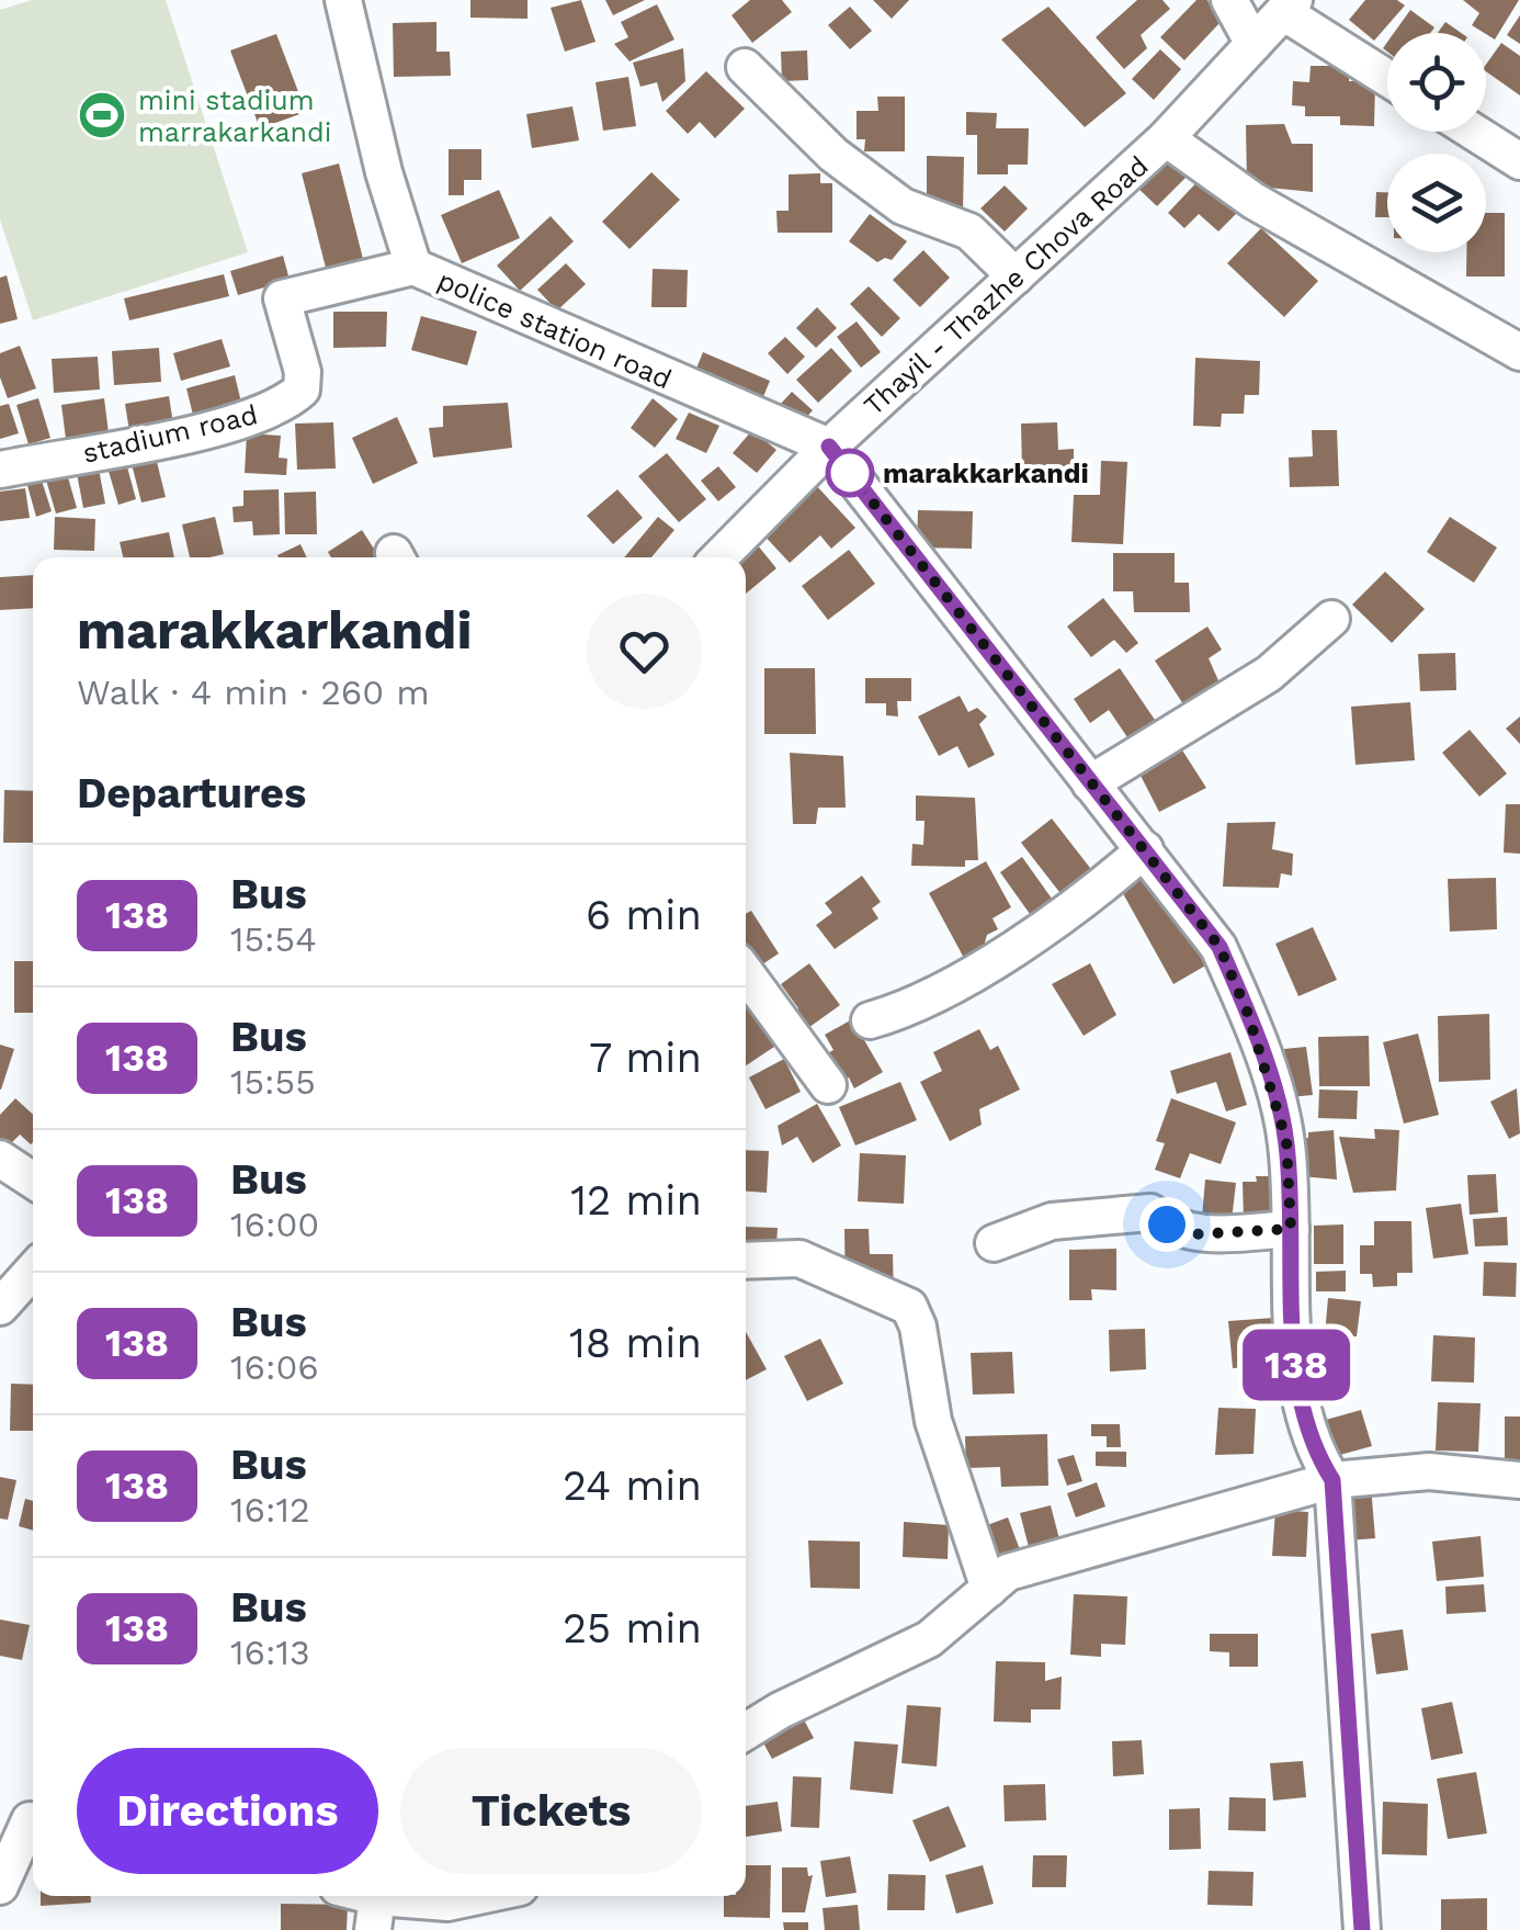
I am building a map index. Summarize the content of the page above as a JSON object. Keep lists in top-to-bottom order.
{
  "streets": {
    "street": ["Thayil - Thazhe Chova Road", "police station road", "stadium road"]
  },
  "crossings": [
    ["Thayil - Thazhe Chova Road", "police station road"],
    ["police station road", "stadium road"]
  ],
  "places": {
    "sports": ["mini stadium marrakarkandi"],
    "other": ["marakkarkandi"]
  },
  "lines": ["bus line 138"],
  "page": {
    "on_map": "138",
    "heading": [
      ["marakkarkandi", "Walk · 4 min · 260 m"],
      "Departures"
    ],
    "list": [
      {
        "mark": "138",
        "name": "Bus",
        "note": "15:54",
        "value": "6 min"
      },
      {
        "mark": "138",
        "name": "Bus",
        "note": "15:55",
        "value": "7 min"
      },
      {
        "mark": "138",
        "name": "Bus",
        "note": "16:00",
        "value": "12 min"
      },
      {
        "mark": "138",
        "name": "Bus",
        "note": "16:06",
        "value": "18 min"
      },
      {
        "mark": "138",
        "name": "Bus",
        "note": "16:12",
        "value": "24 min"
      },
      {
        "mark": "138",
        "name": "Bus",
        "note": "16:13",
        "value": "25 min"
      }
    ],
    "buttons": ["Directions", "Tickets"]
  }
}
